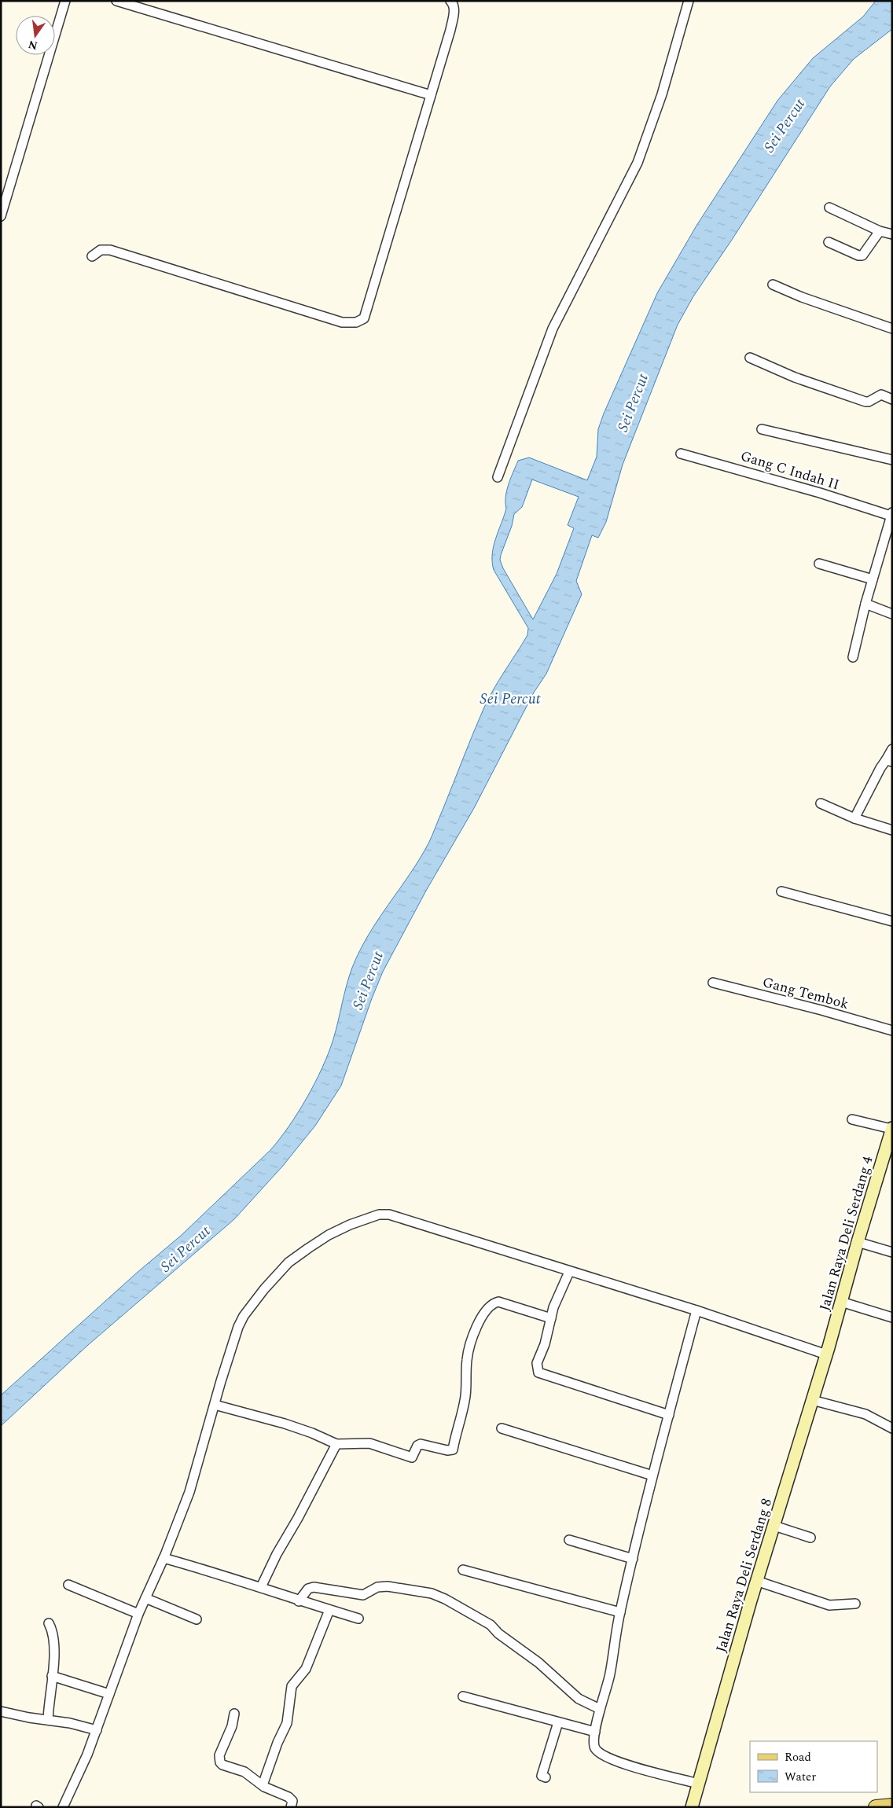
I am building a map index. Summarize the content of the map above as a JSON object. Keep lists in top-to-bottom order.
{
  "streets": {
    "street": [
      "Gang C Indah II",
      "Gang Tembok",
      "Jalan Raya Deli Serdang 4",
      "Jalan Raya Deli Serdang 8"
    ]
  },
  "crossings": [
    ["Jalan Raya Deli Serdang 4", "Jalan Raya Deli Serdang 8"]
  ],
  "water": ["Sei Percut"],
  "legend": ["Road", "Water"],
  "north": "bottom"
}
